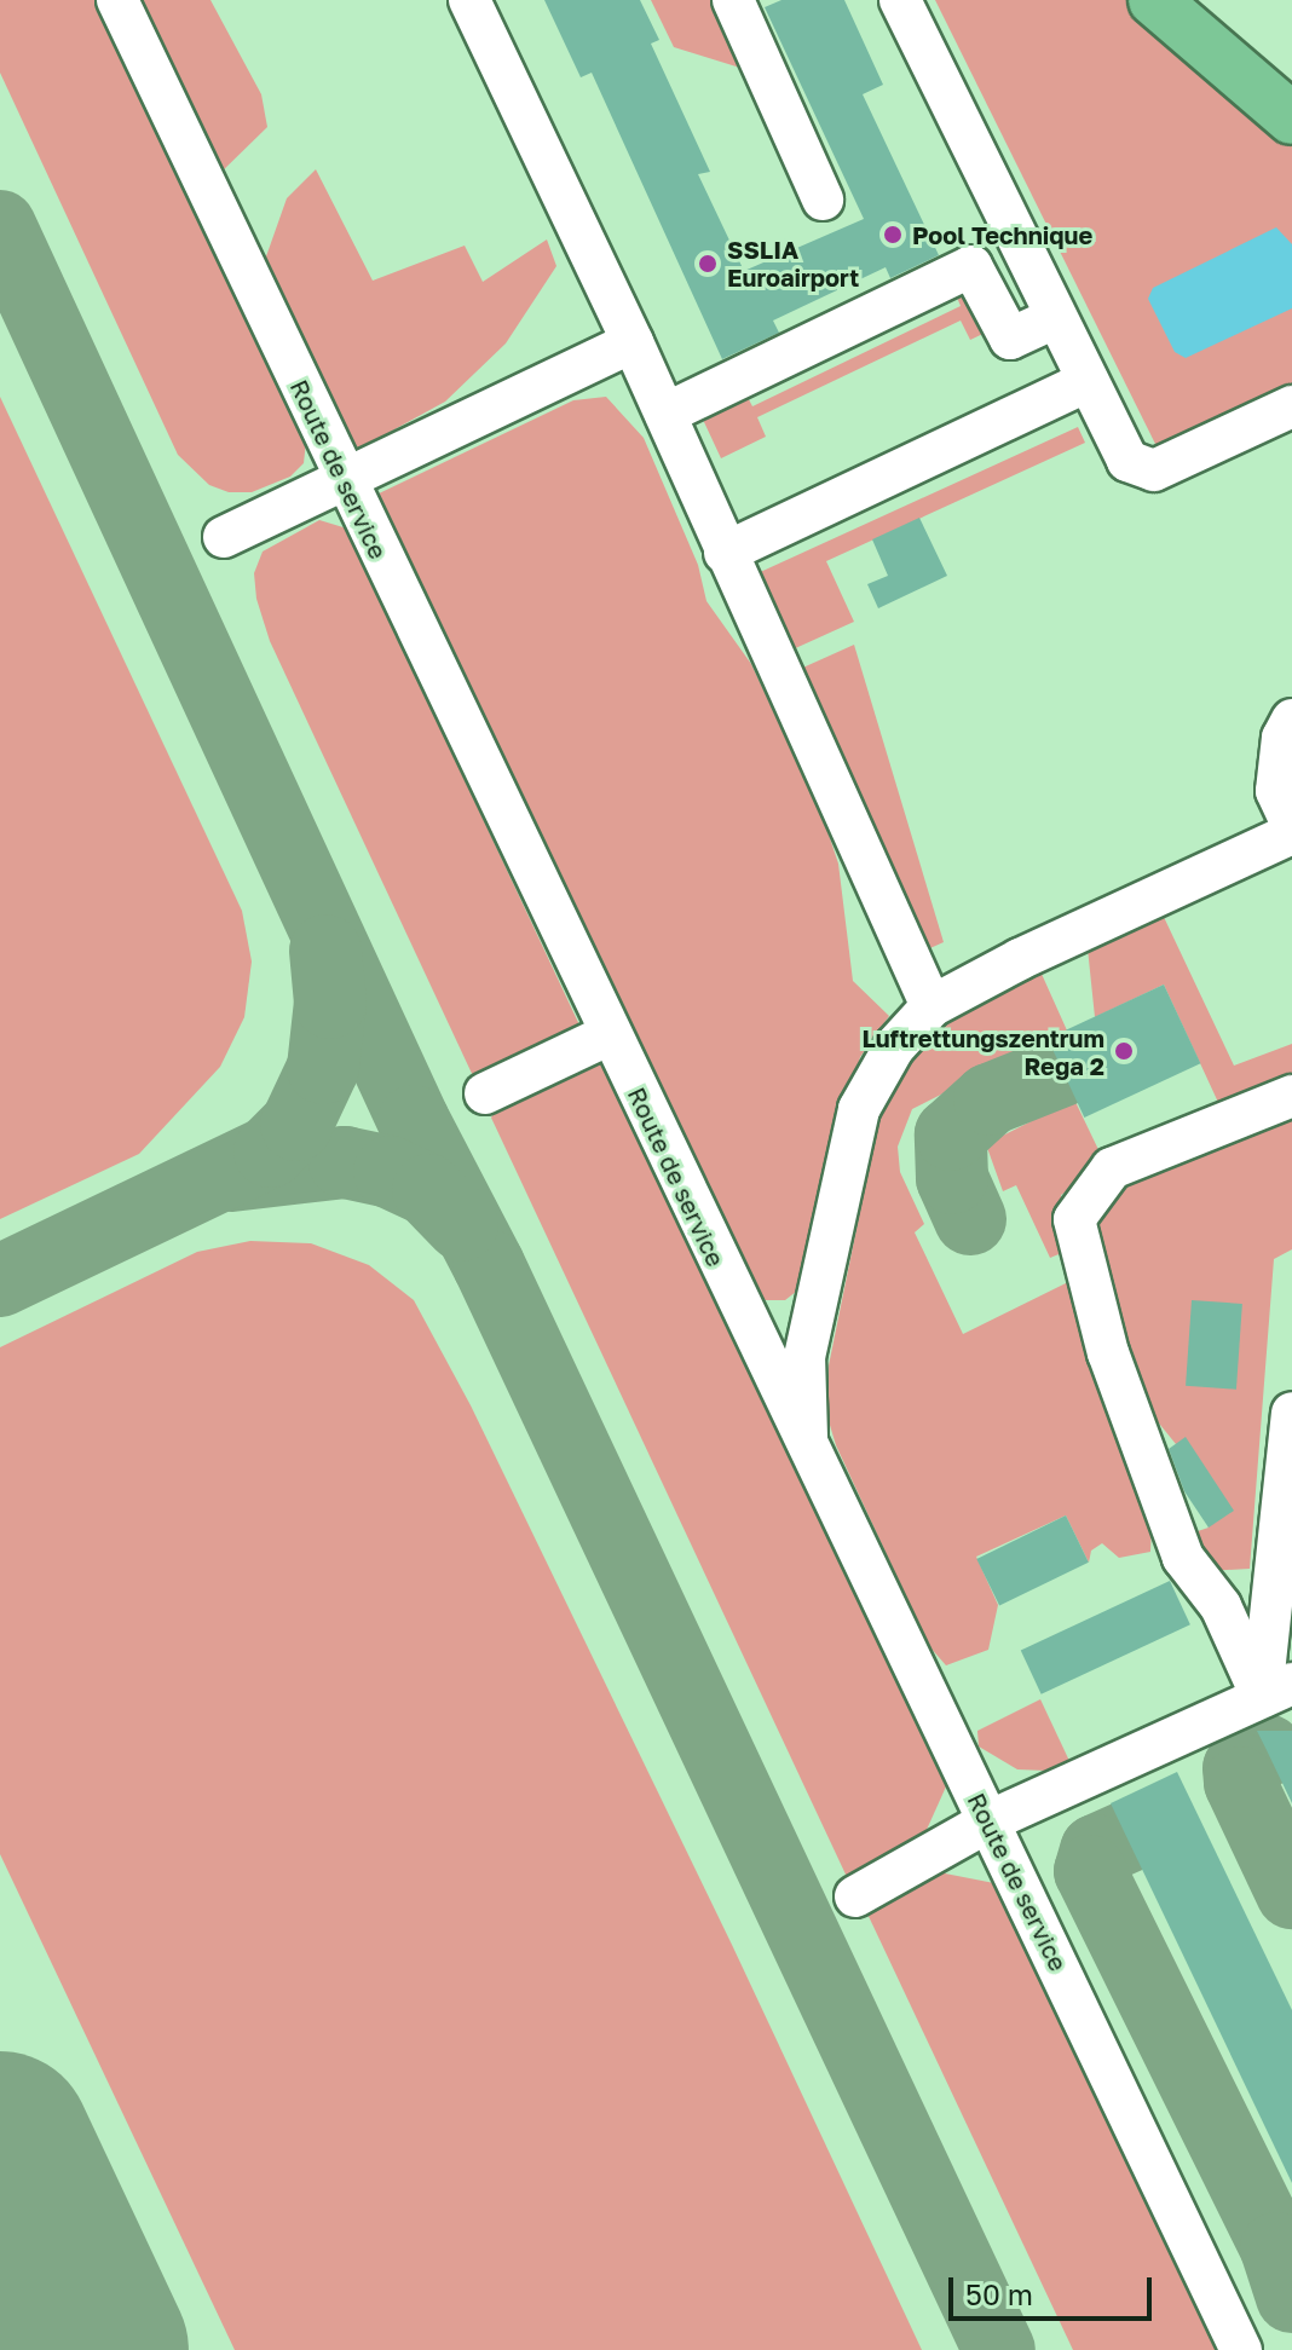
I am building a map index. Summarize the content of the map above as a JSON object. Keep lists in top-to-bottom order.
{
  "streets": {
    "lane": ["Route de service"]
  },
  "places": ["Pool Technique", "SSLIA Euroairport", "Luftrettungszentrum Rega 2"],
  "scale_bar": "50 m"
}
